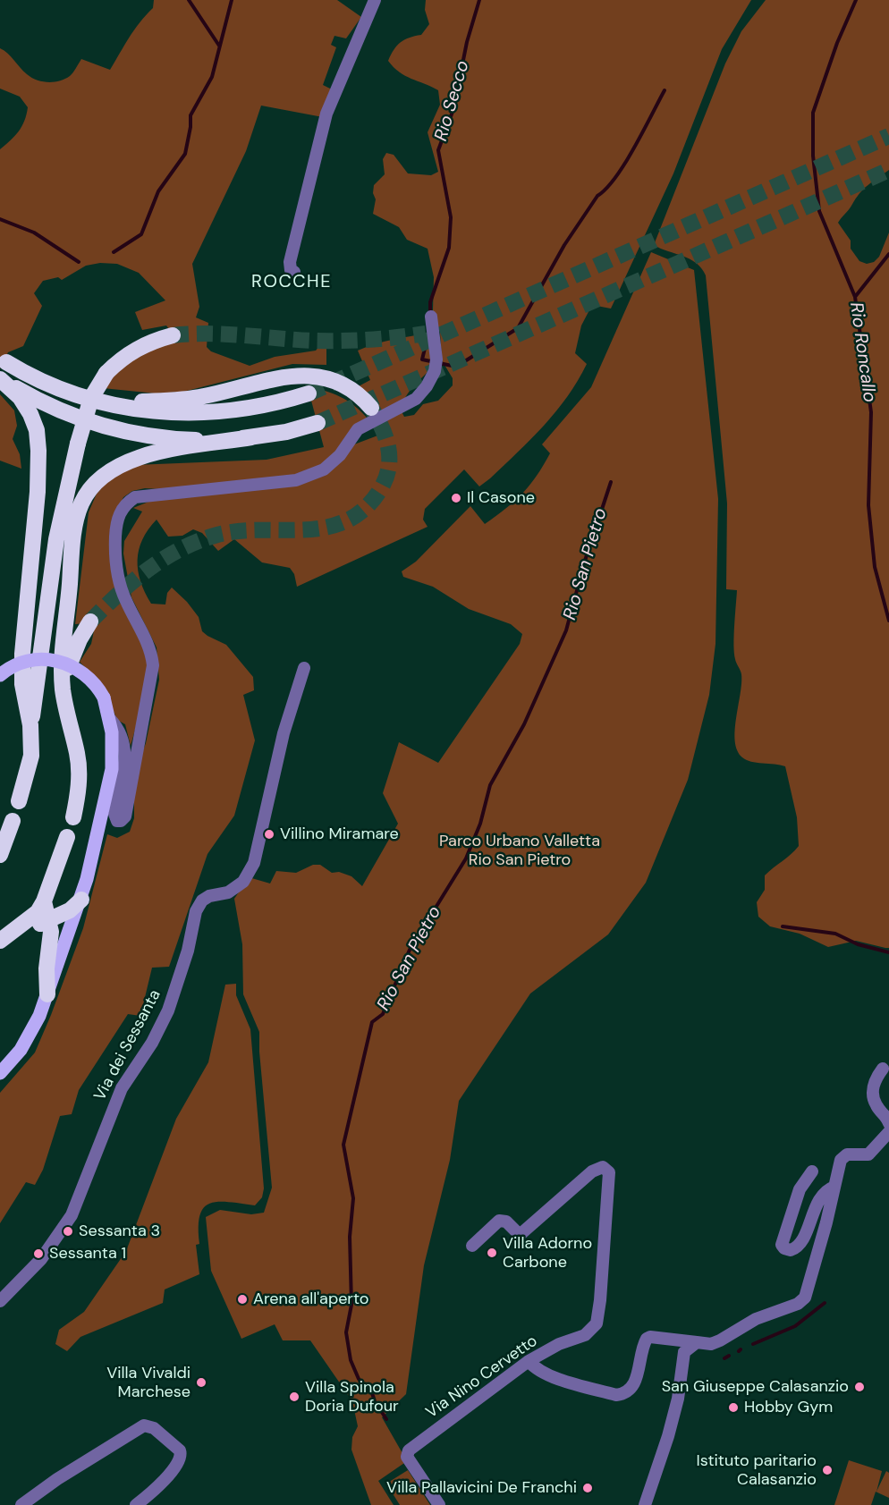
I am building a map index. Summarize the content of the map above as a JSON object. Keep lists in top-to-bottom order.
{
  "streets": {
    "street": ["Via dei Sessanta", "Via Nino Cervetto"]
  },
  "districts": ["ROCCHE"],
  "water": ["Rio Secco", "Rio Roncallo", "Rio San Pietro"],
  "parks": ["Parco Urbano Valletta Rio San Pietro"],
  "places": [
    "Il Casone",
    "Villino Miramare",
    "Sessanta 3",
    "Villa Adorno Carbone",
    "Sessanta 1",
    "Arena all'aperto",
    "Villa Vivaldi Marchese",
    "San Giuseppe Calasanzio",
    "Villa Spinola Doria Dufour",
    "Hobby Gym",
    "Istituto paritario Calasanzio",
    "Villa Pallavicini De Franchi"
  ]
}
